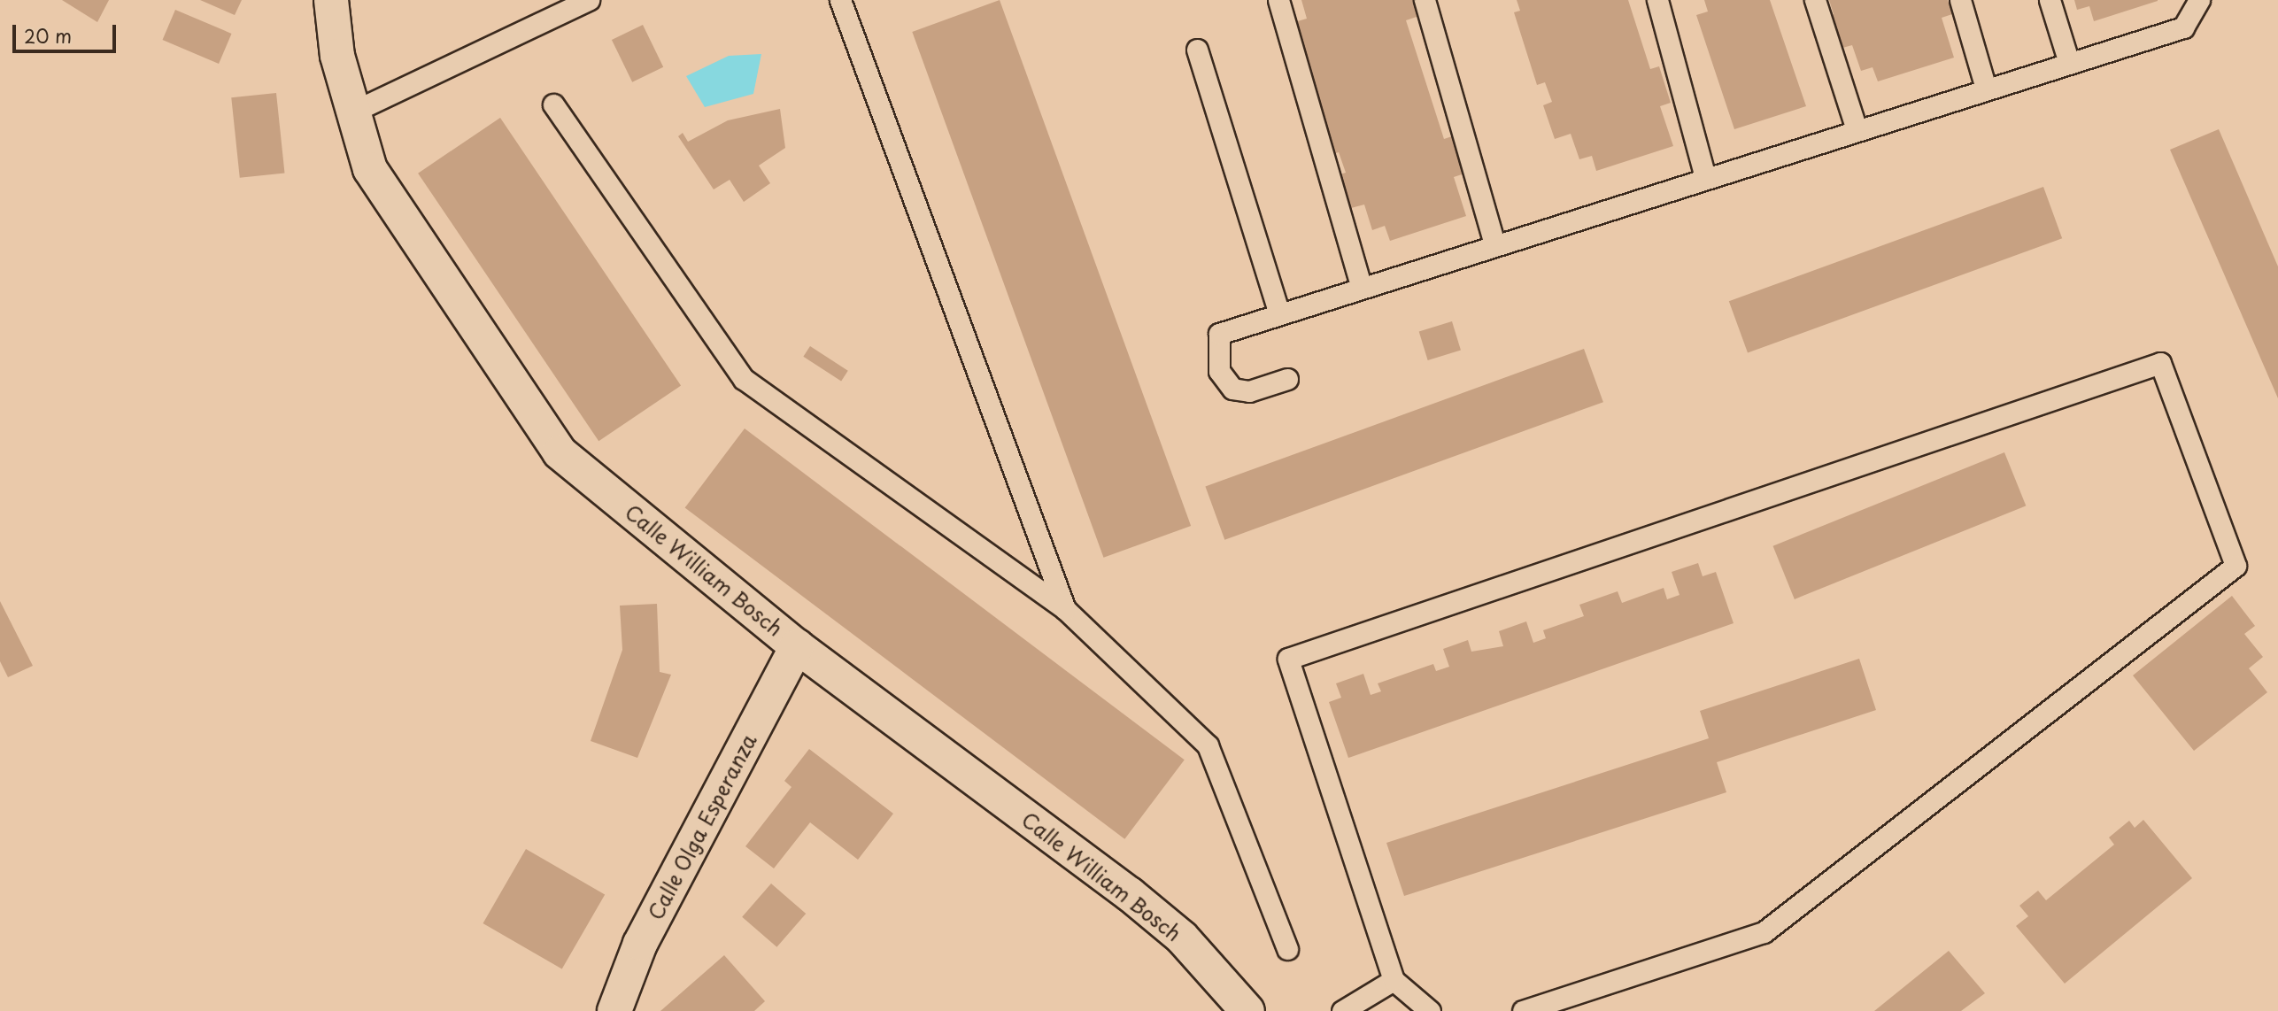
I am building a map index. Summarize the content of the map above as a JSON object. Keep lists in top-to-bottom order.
{
  "streets": {
    "street": ["Calle William Bosch", "Calle Olga Esperanza"]
  },
  "crossings": [
    ["Calle William Bosch", "Calle Olga Esperanza"]
  ],
  "scale_bar": "20 m"
}
